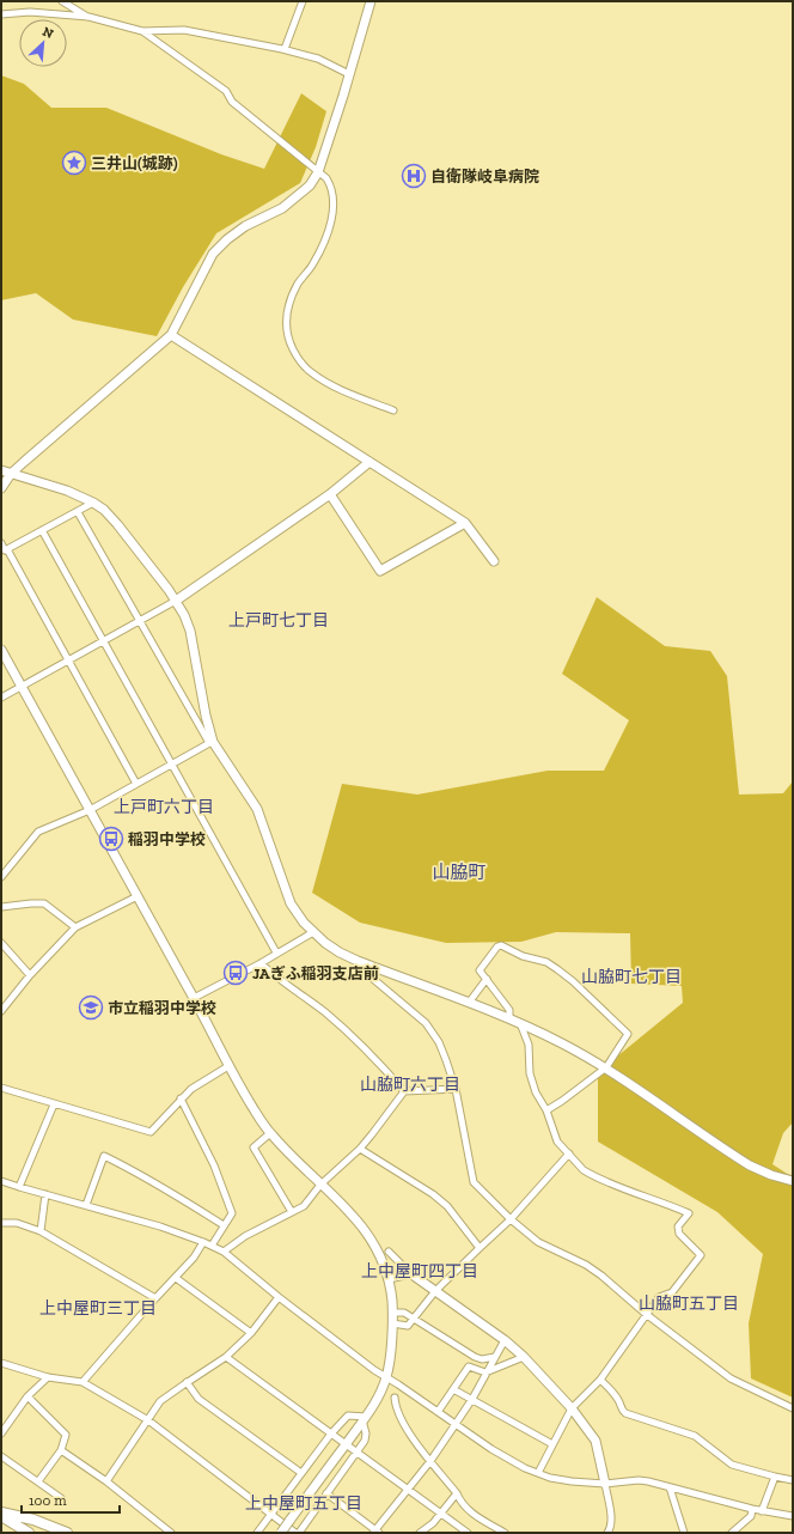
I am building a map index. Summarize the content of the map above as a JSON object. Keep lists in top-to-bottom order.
{
  "districts": [
    "上戸町七丁目",
    "上戸町六丁目",
    "山脇町",
    "山脇町七丁目",
    "山脇町六丁目",
    "上中屋町四丁目",
    "山脇町五丁目",
    "上中屋町三丁目",
    "上中屋町五丁目"
  ],
  "places": {
    "place": ["三井山(城跡)"],
    "hospital": ["自衛隊岐阜病院"],
    "bus stop": ["稲羽中学校", "JAぎふ稲羽支店前"],
    "school or university": ["市立稲羽中学校"]
  },
  "scale_bar": "100 m",
  "north": "top right"
}
